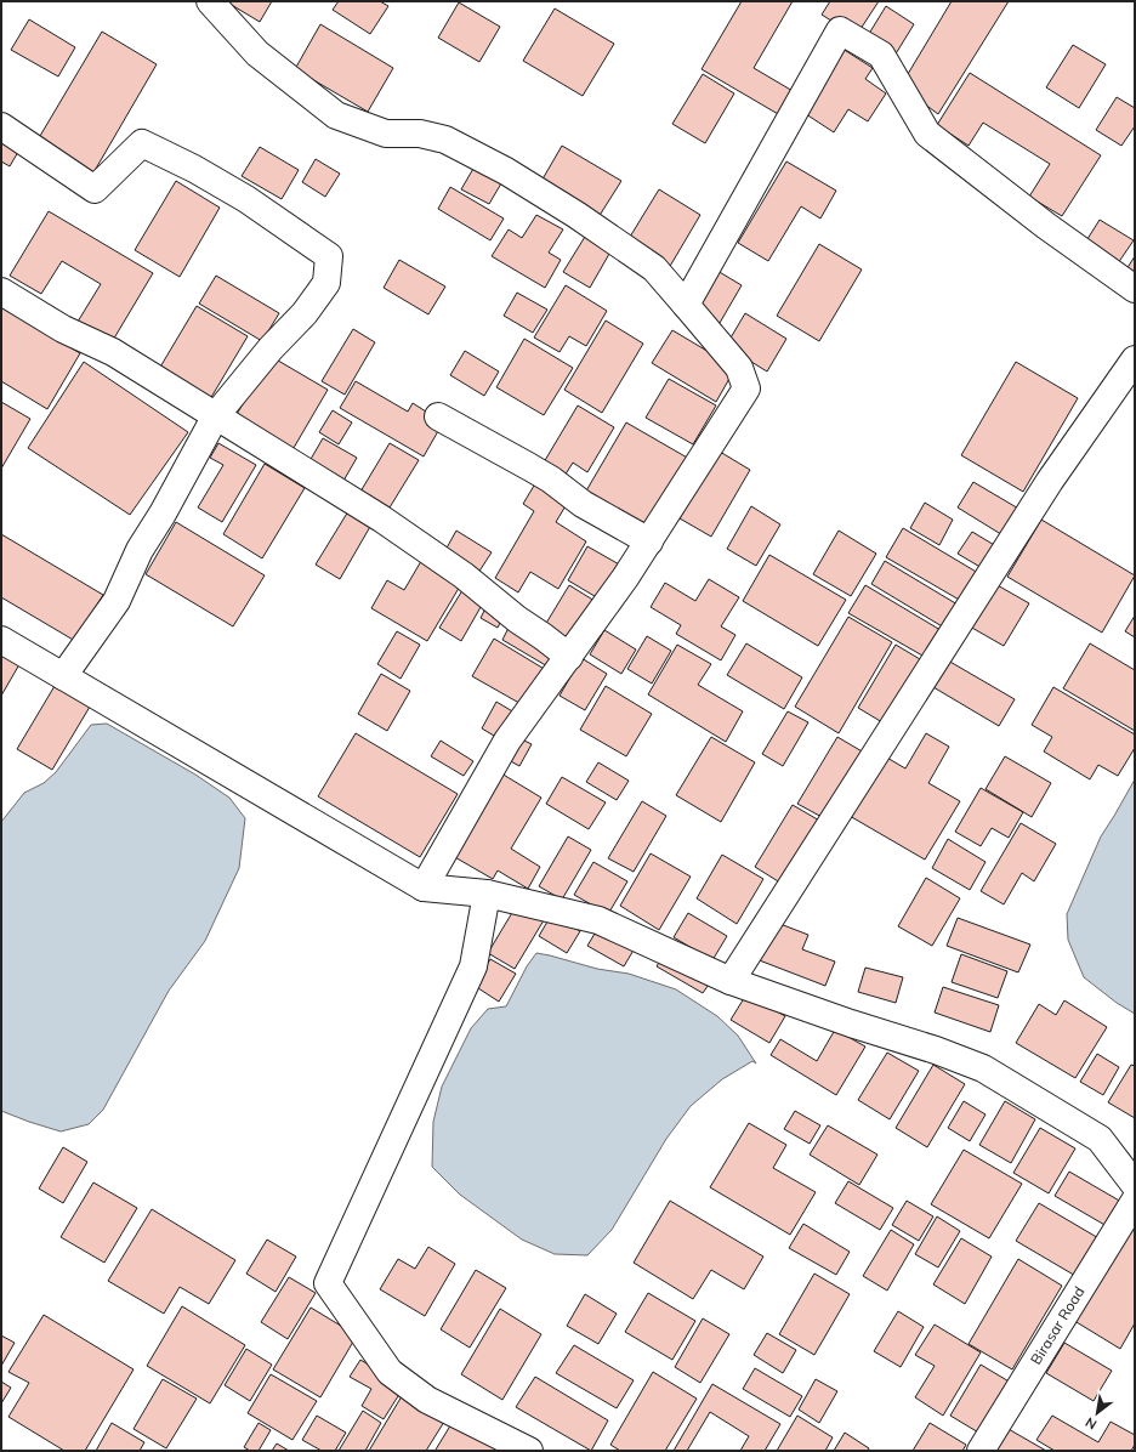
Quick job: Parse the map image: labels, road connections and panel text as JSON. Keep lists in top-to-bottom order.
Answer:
{
  "streets": {
    "street": ["Birasar Road"]
  },
  "north": "bottom left"
}
